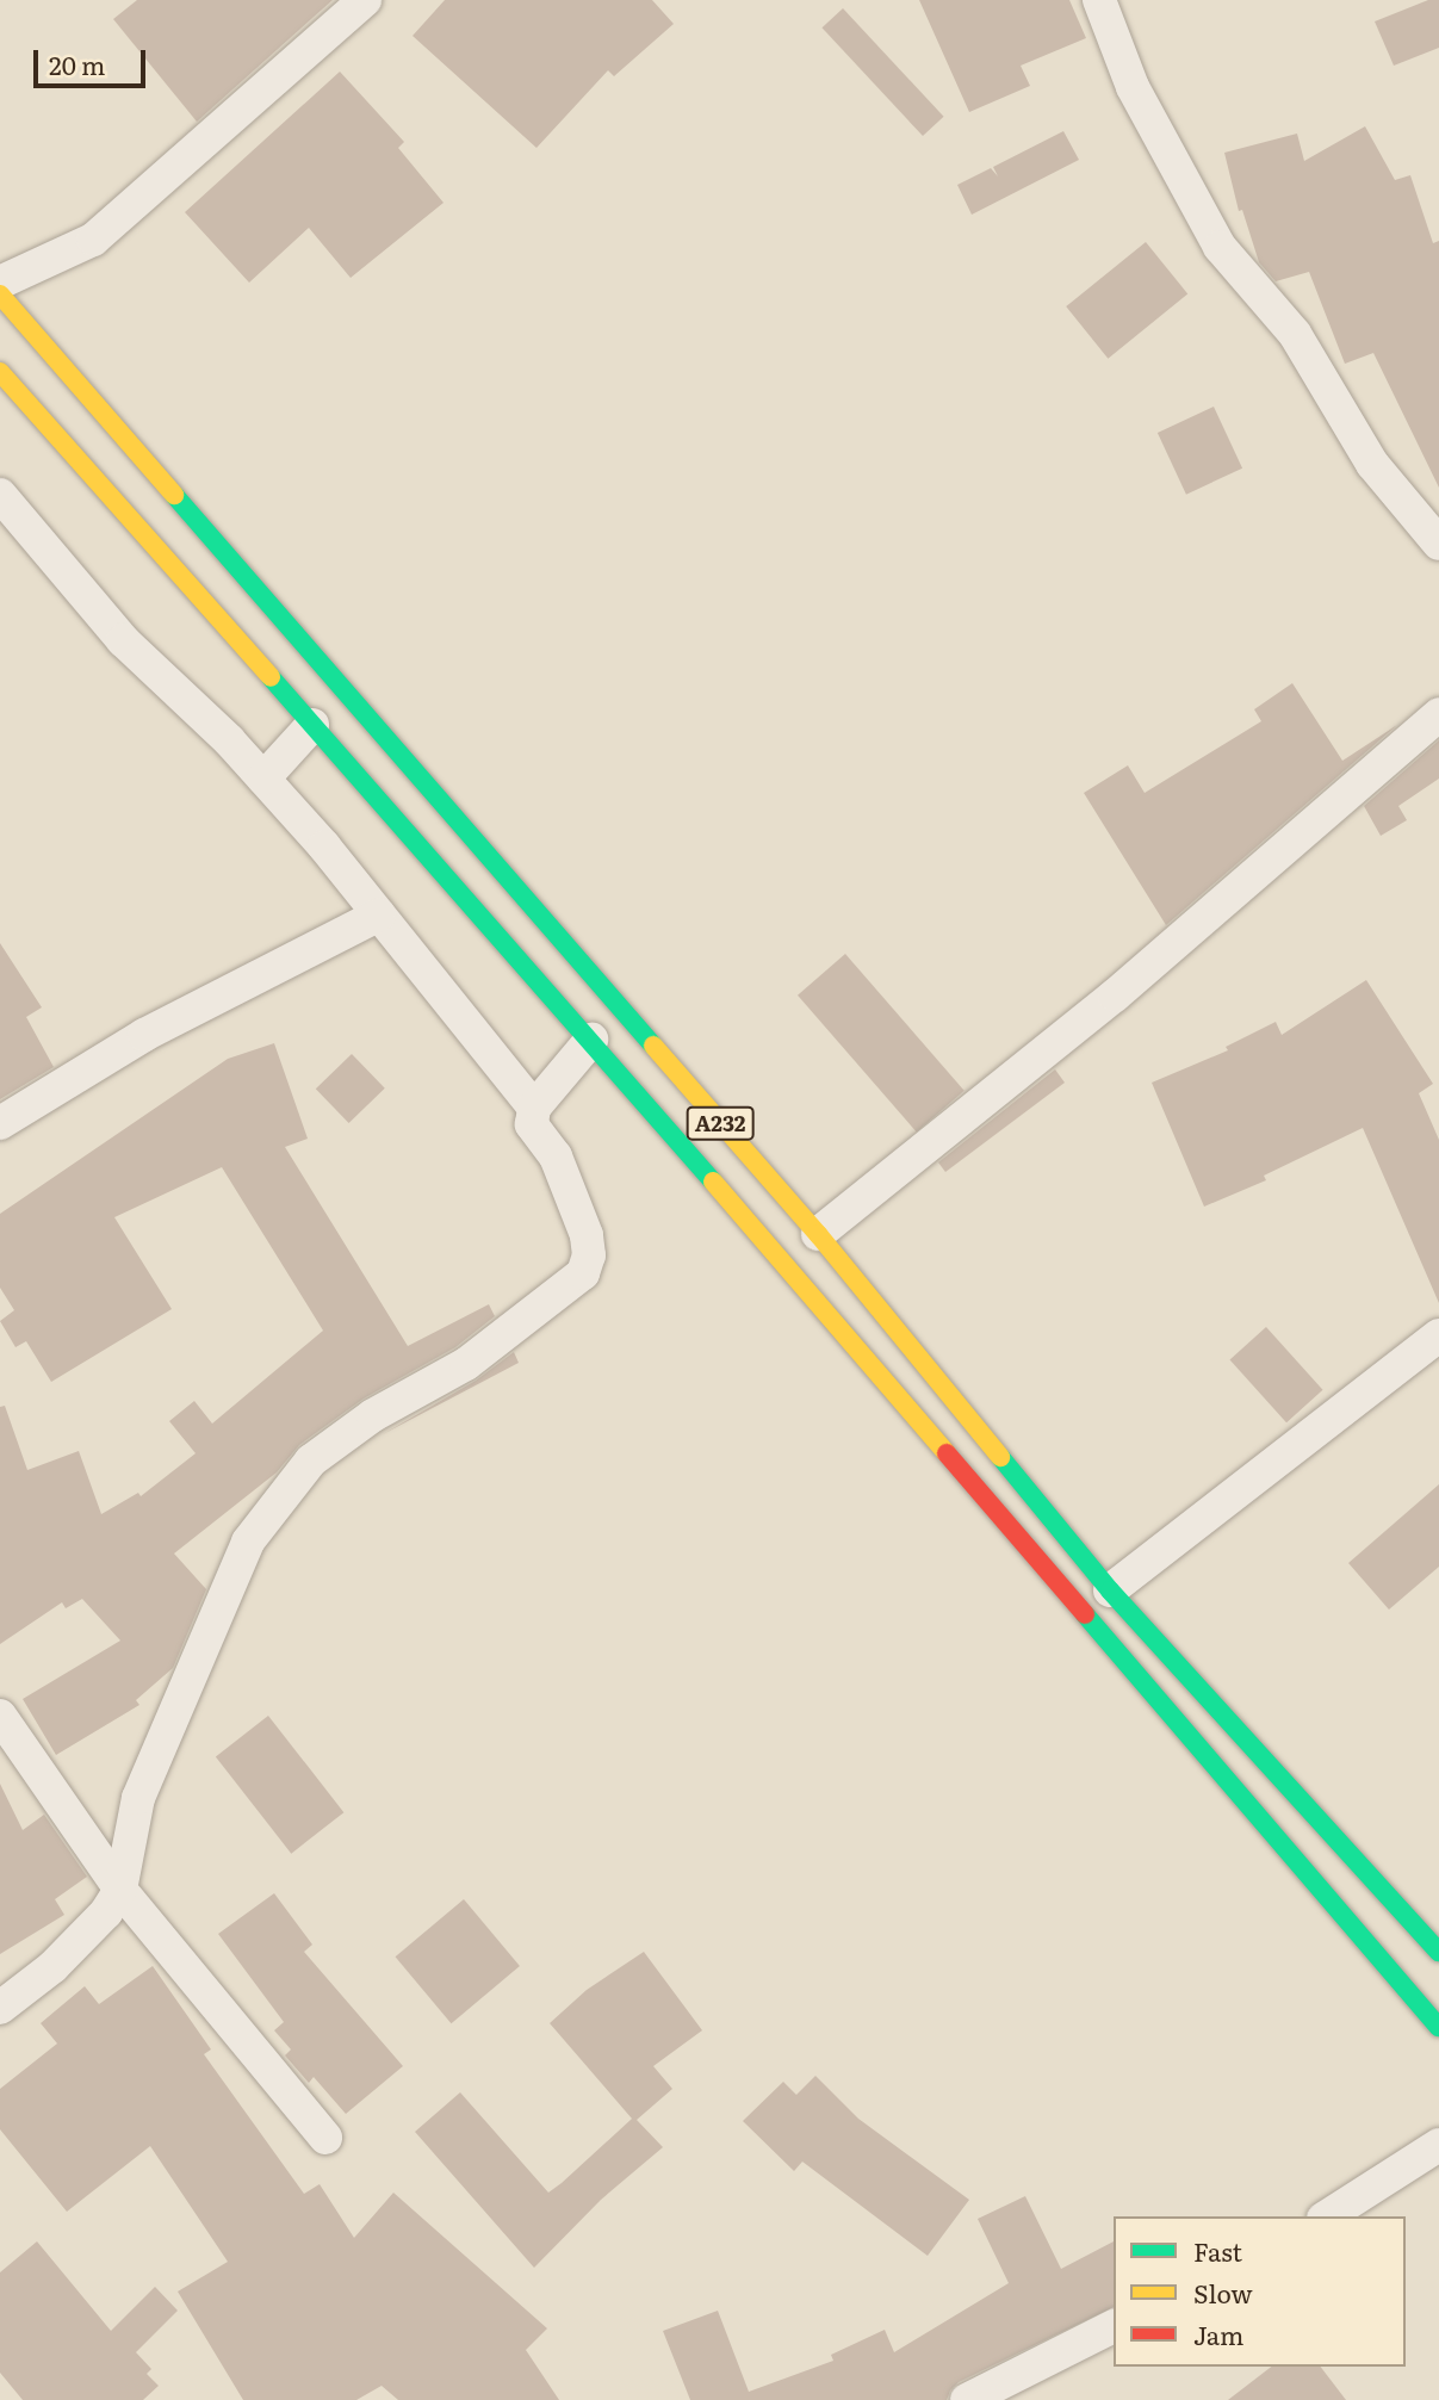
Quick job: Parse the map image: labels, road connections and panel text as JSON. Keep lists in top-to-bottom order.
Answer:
{
  "streets": {
    "highway": ["A232"]
  },
  "legend": ["Fast", "Slow", "Jam"],
  "scale_bar": "20 m"
}
